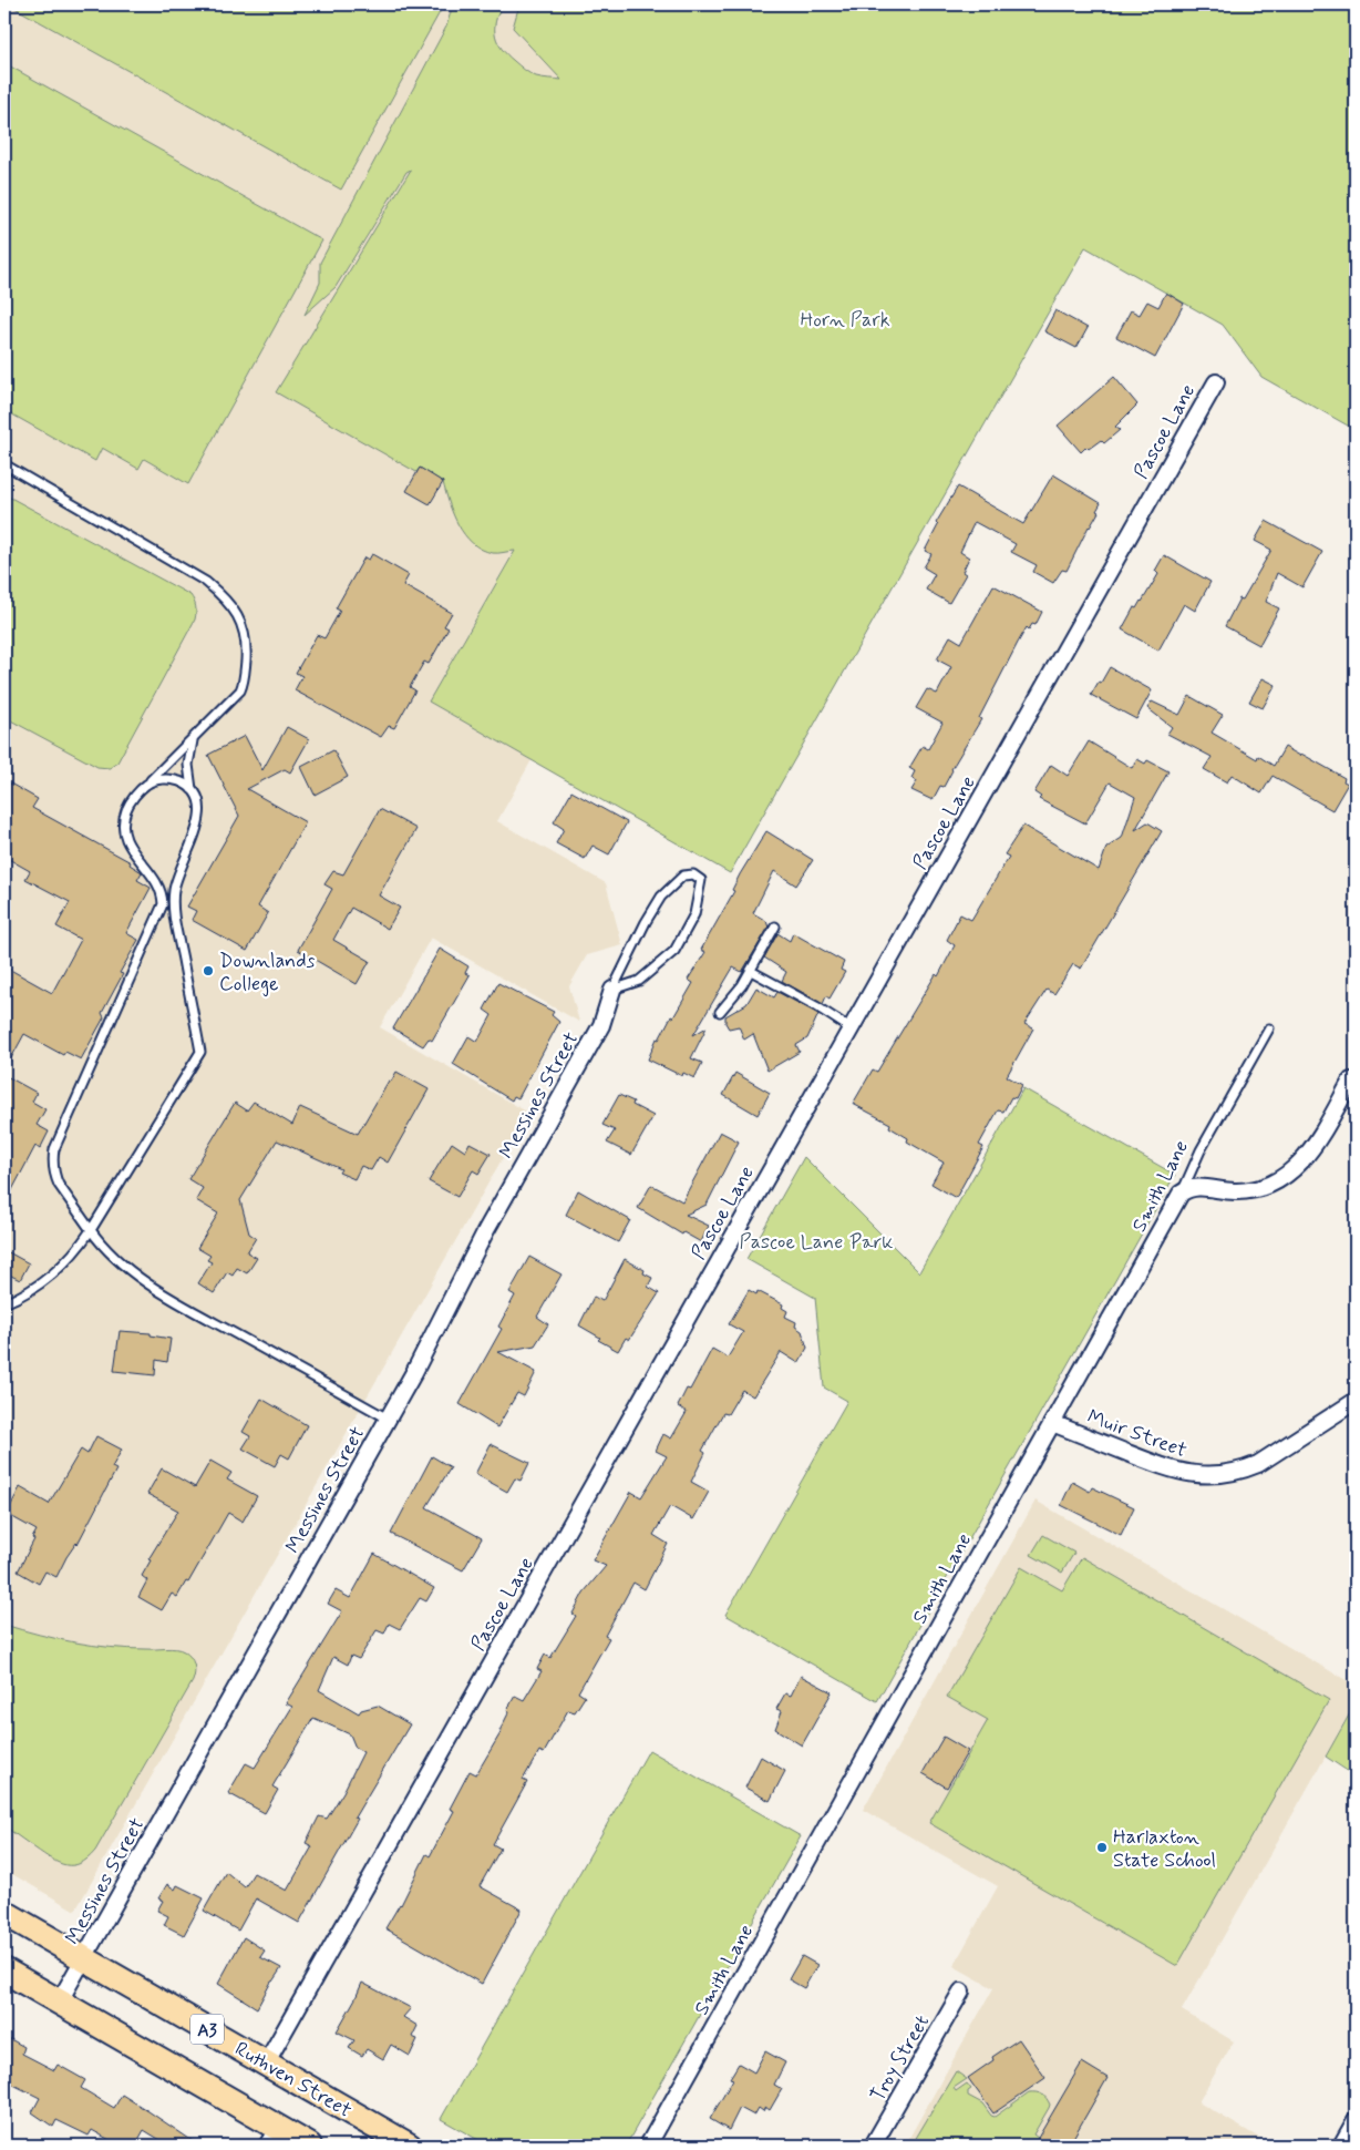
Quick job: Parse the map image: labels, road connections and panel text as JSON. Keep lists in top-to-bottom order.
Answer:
{
  "streets": {
    "highway": ["A3", "Ruthven Street"],
    "street": [
      "Pascoe Lane",
      "Messines Street",
      "Smith Lane",
      "Muir Street",
      "Troy Street"
    ]
  },
  "crossings": [
    ["Pascoe Lane", "Ruthven Street"],
    ["Messines Street", "Ruthven Street"],
    ["Smith Lane", "Muir Street"]
  ],
  "parks": ["Horn Park", "Pascoe Lane Park"],
  "places": ["Downlands College", "Harlaxton State School"]
}
